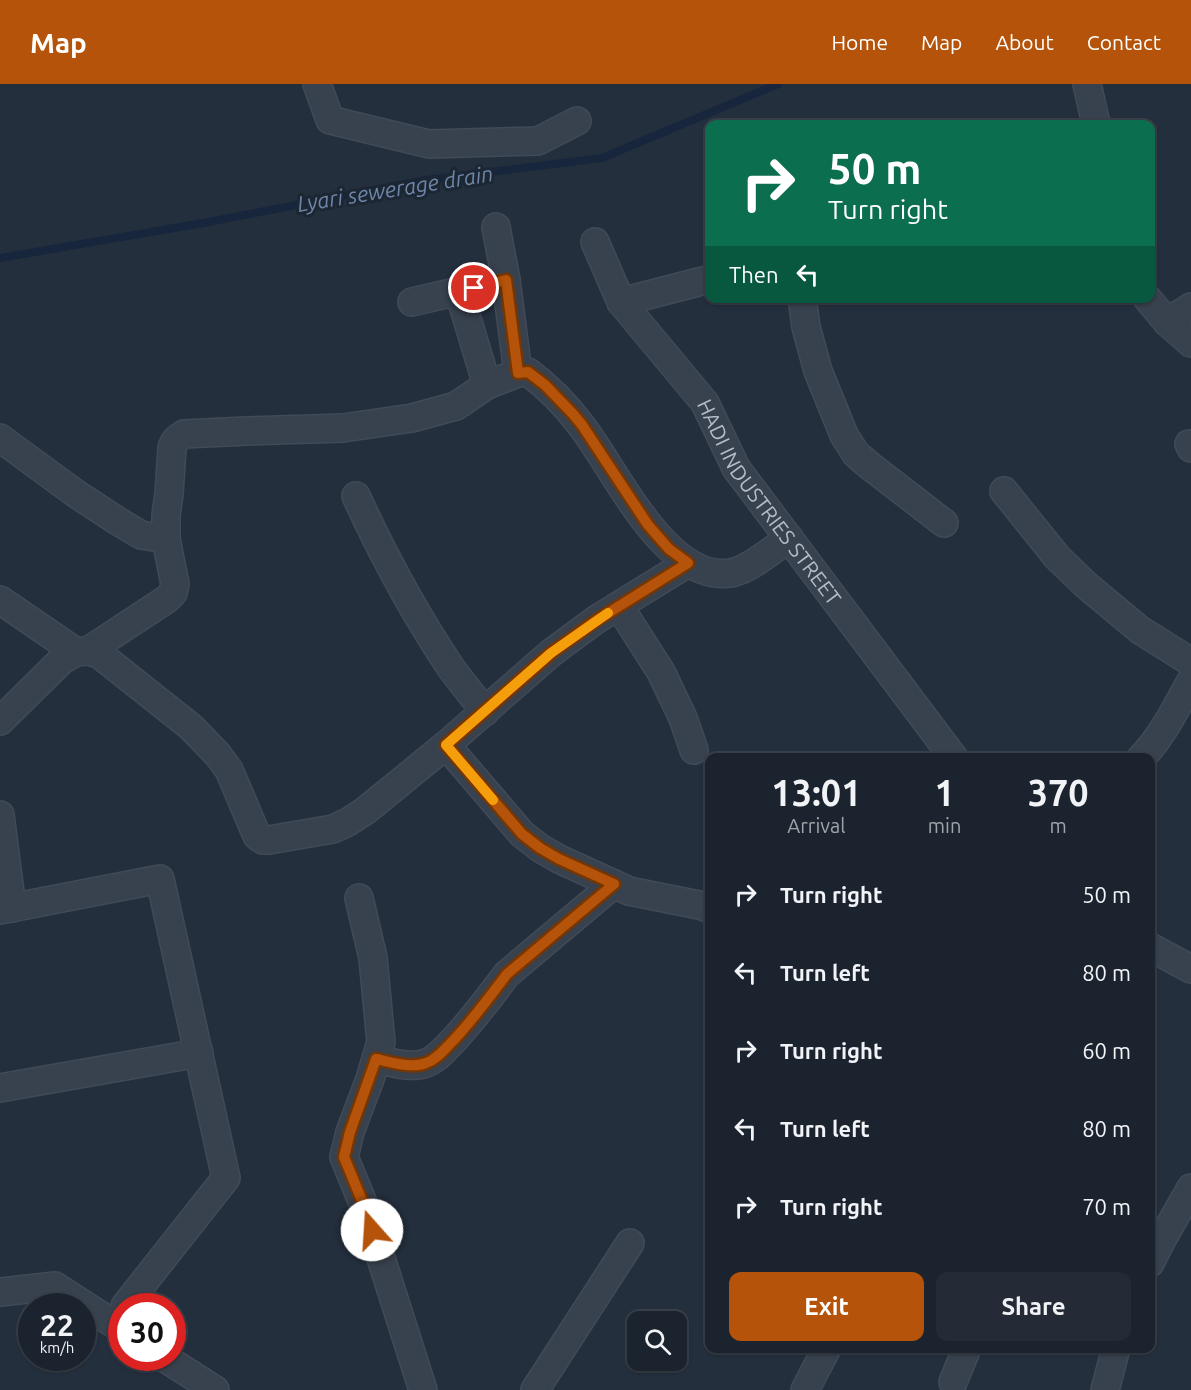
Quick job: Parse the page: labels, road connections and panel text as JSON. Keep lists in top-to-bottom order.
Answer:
{
  "streets": {
    "street": ["HADI INDUSTRIES STREET"]
  },
  "water": ["Lyari sewerage drain"],
  "page": {
    "header": "Map",
    "nav": [
      "Home",
      "Map",
      "About",
      "Contact"
    ],
    "turn": ["50 m", "Turn right"],
    "then": "Then",
    "eta": [
      "13:01",
      "Arrival",
      "1",
      "min",
      "370",
      "m"
    ],
    "list": [
      {
        "name": "Turn right",
        "value": "50 m"
      },
      {
        "name": "Turn left",
        "value": "80 m"
      },
      {
        "name": "Turn right",
        "value": "60 m"
      },
      {
        "name": "Turn left",
        "value": "80 m"
      },
      {
        "name": "Turn right",
        "value": "70 m"
      }
    ],
    "buttons": ["Exit", "Share"],
    "speed": "22 km/h",
    "limit": "30"
  }
}
